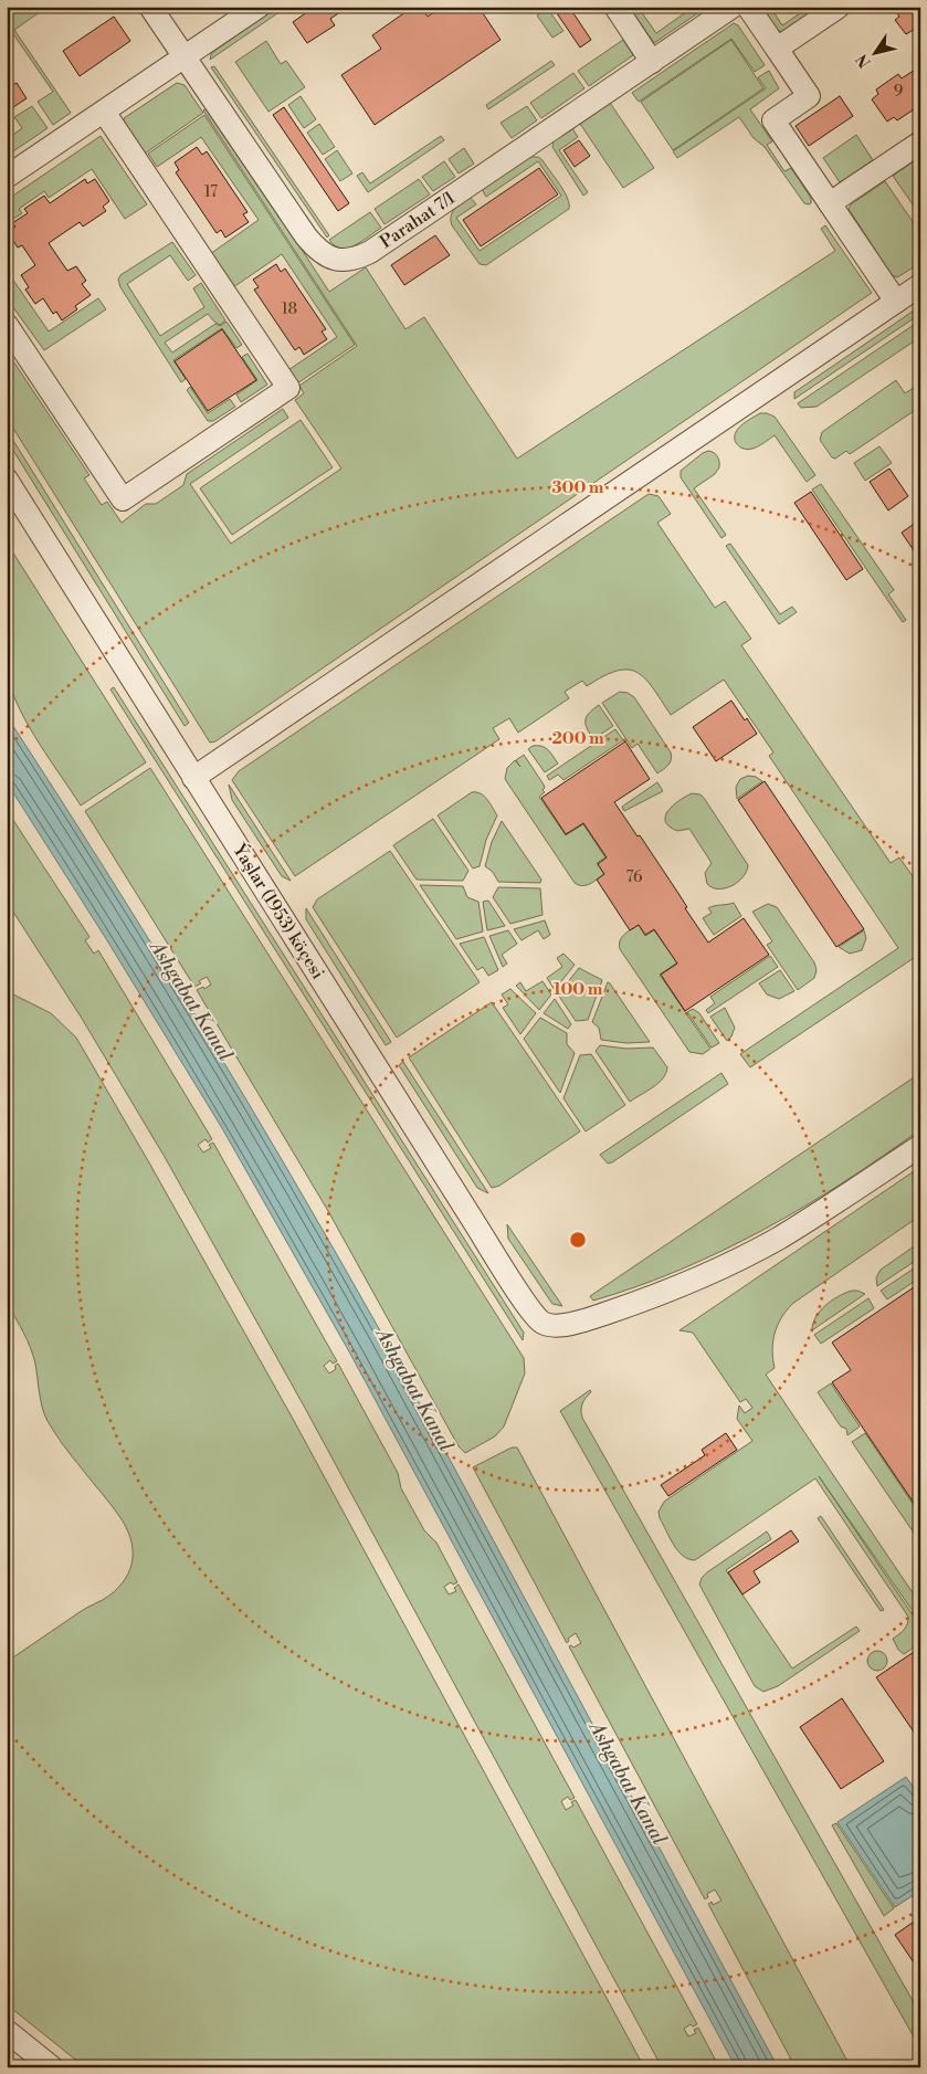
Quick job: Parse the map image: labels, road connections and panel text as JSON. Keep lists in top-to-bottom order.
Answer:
{
  "streets": {
    "street": ["Parahat 7/1", "Ýaşlar (1953) köçesi"]
  },
  "water": ["Ashgabat Kanal"],
  "house_numbers": [
    "9",
    "17",
    "18",
    "76"
  ],
  "north": "bottom left",
  "rings": ["300 m", "200 m", "100 m"]
}
